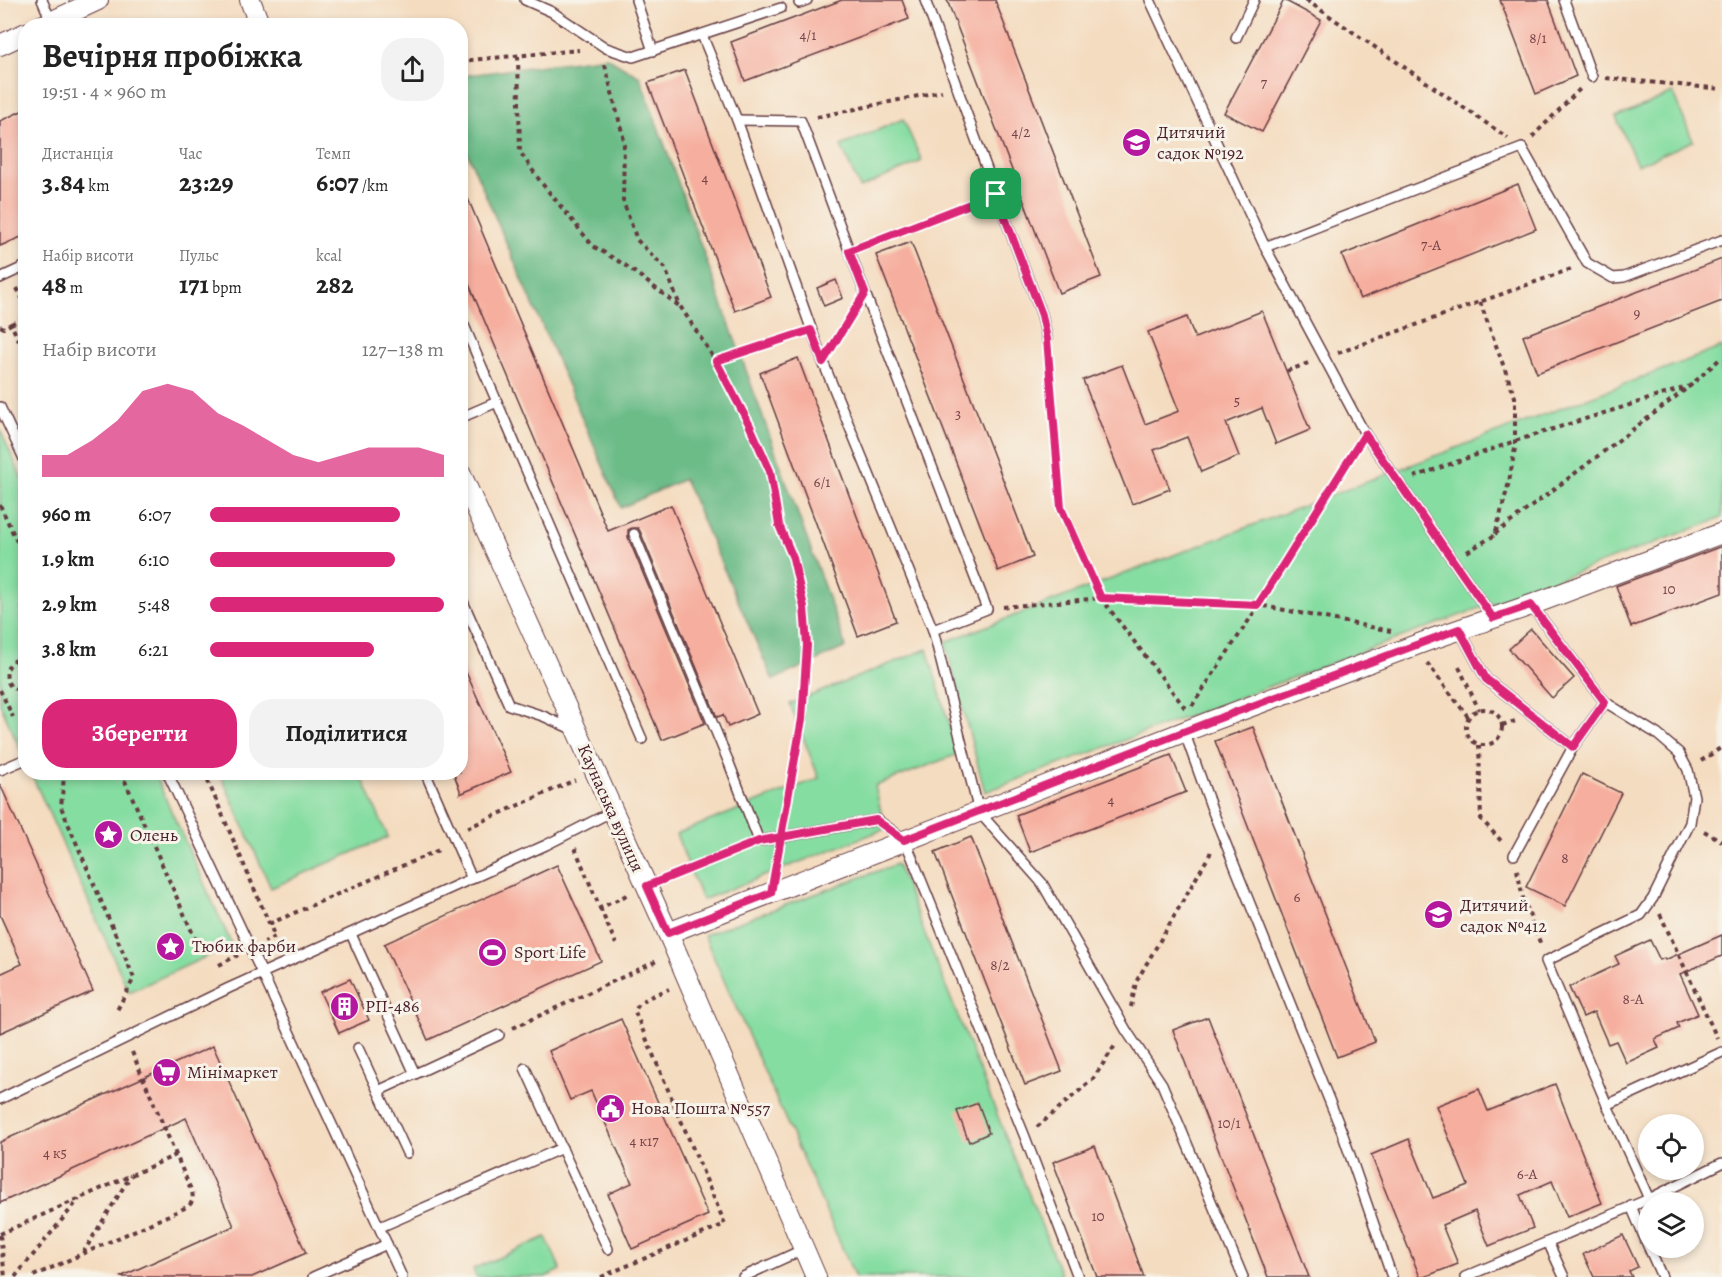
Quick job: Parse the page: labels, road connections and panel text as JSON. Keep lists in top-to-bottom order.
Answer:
{
  "streets": {
    "street": ["Каунаська вулиця"]
  },
  "places": {
    "school or university": ["Дитячий садок №192", "Дитячий садок №412"],
    "place": ["Олень", "Тюбик фарби"],
    "sports": ["Sport Life"],
    "building": ["РП-486"],
    "supermarket": ["Мінімаркет"],
    "public building": ["Нова Пошта №557"]
  },
  "house_numbers": [
    "4/1",
    "8/1",
    "7",
    "4/2",
    "4",
    "7-А",
    "9",
    "5",
    "3",
    "6/1",
    "10",
    "4",
    "8",
    "6",
    "8/2",
    "8-А",
    "10/1",
    "4 к17",
    "4 к5",
    "6-А",
    "10"
  ],
  "page": {
    "heading": ["Вечірня пробіжка", "19:51 · 4 × 960 m"],
    "stats": [
      ["Дистанція", "3.84 km"],
      ["Час", "23:29"],
      ["Темп", "6:07 /km"],
      ["Набір висоти", "48 m"],
      ["Пульс", "171 bpm"],
      ["kcal", "282"]
    ],
    "chart": ["Набір висоти", "127–138 m"],
    "list": [
      {
        "name": "960 m",
        "note": "6:07"
      },
      {
        "name": "1.9 km",
        "note": "6:10"
      },
      {
        "name": "2.9 km",
        "note": "5:48"
      },
      {
        "name": "3.8 km",
        "note": "6:21"
      }
    ],
    "buttons": ["Зберегти", "Поділитися"]
  }
}
